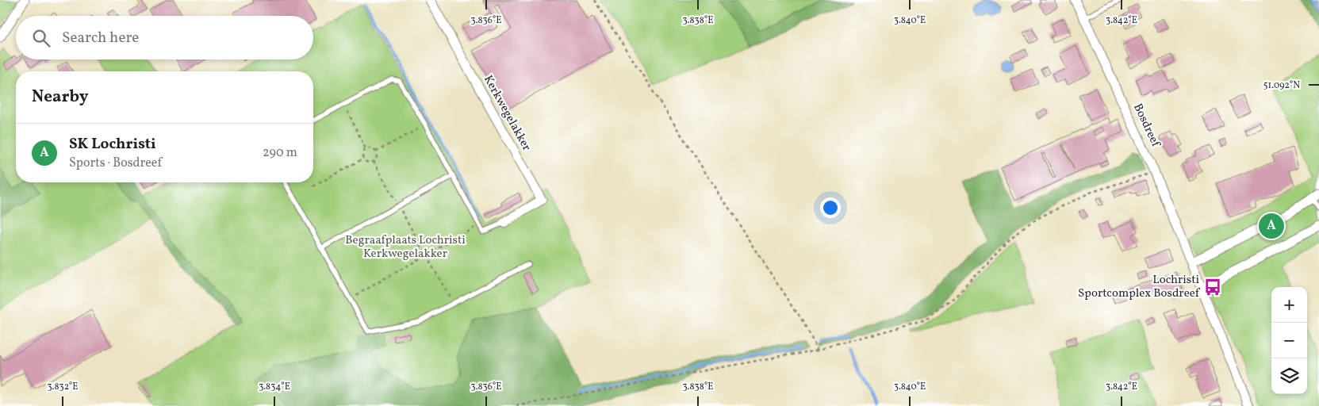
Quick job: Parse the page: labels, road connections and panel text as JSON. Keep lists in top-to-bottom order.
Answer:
{
  "streets": {
    "street": ["Kerkwegelakker", "Bosdreef"]
  },
  "parks": ["Begraafplaats Lochristi Kerkwegelakker"],
  "places": {
    "bus stop": ["Lochristi Sportcomplex Bosdreef"]
  },
  "page": {
    "search": "Search here",
    "heading": "Nearby",
    "list": [
      {
        "mark": "A",
        "name": "SK Lochristi",
        "note": "Sports · Bosdreef",
        "value": "290 m"
      }
    ],
    "pins": "A",
    "map_buttons": ["+", "−"]
  },
  "coordinates": [
    "3.836°E",
    "3.838°E",
    "3.840°E",
    "3.842°E",
    "51.092°N",
    "3.832°E",
    "3.834°E"
  ]
}
